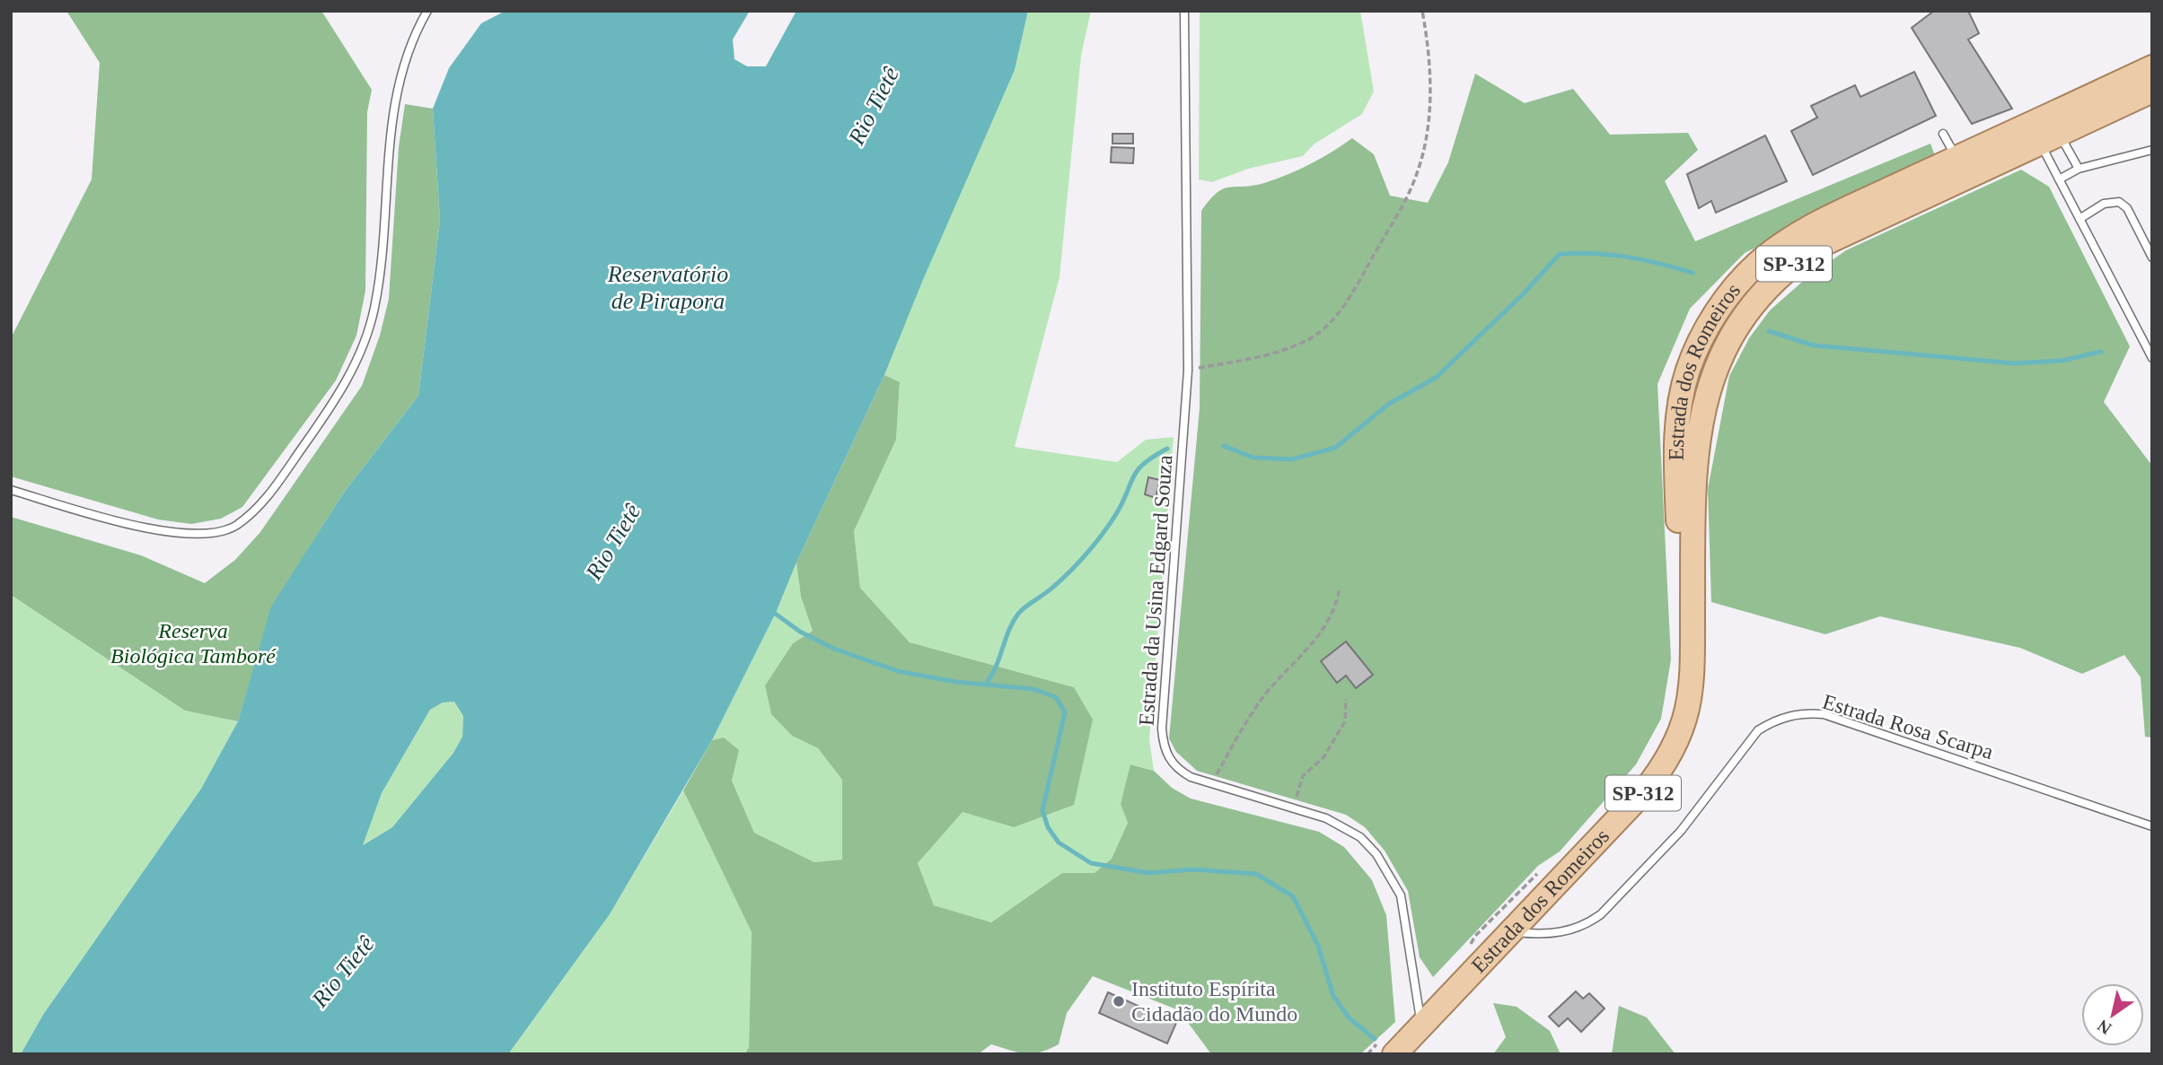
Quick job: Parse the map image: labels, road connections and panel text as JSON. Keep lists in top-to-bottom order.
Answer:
{
  "streets": {
    "main road": ["SP-312", "Estrada dos Romeiros"],
    "lane": ["Estrada da Usina Edgard Souza", "Estrada Rosa Scarpa"]
  },
  "crossings": [
    ["Estrada dos Romeiros", "Estrada da Usina Edgard Souza"],
    ["Estrada dos Romeiros", "Estrada Rosa Scarpa"]
  ],
  "water": ["Rio Tietê", "Reservatório de Pirapora"],
  "parks": ["Reserva Biológica Tamboré"],
  "places": ["Instituto Espírita Cidadão do Mundo"],
  "north": "bottom left"
}
